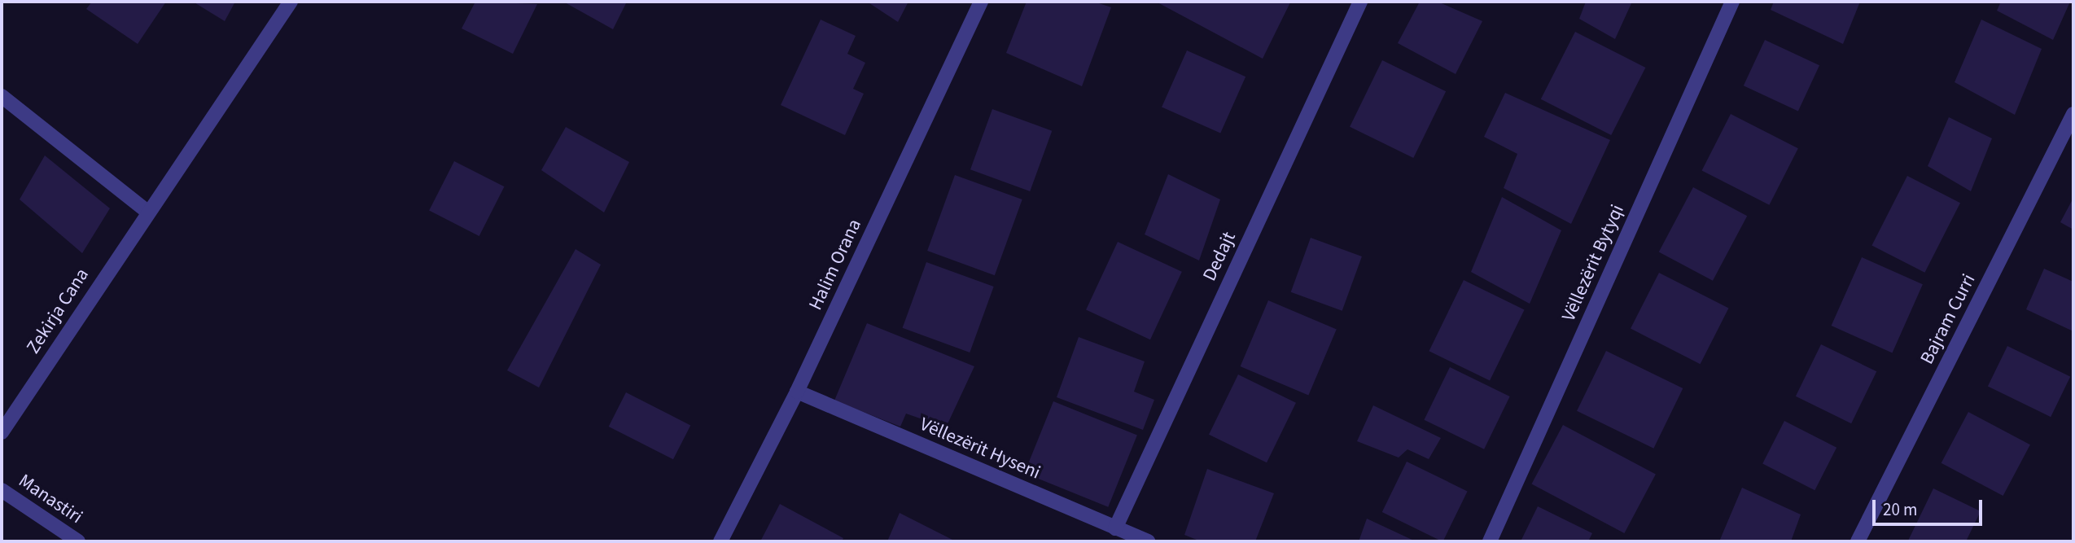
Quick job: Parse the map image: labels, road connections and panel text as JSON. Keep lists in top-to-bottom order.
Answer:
{
  "streets": {
    "street": [
      "Dedajt",
      "Vëllezërit Bytyqi",
      "Halim Orana",
      "Zekirja Cana",
      "Bajram Curri",
      "Vëllezërit Hyseni",
      "Manastiri"
    ]
  },
  "crossings": [
    ["Dedajt", "Vëllezërit Hyseni"],
    ["Halim Orana", "Vëllezërit Hyseni"]
  ],
  "scale_bar": "20 m"
}
